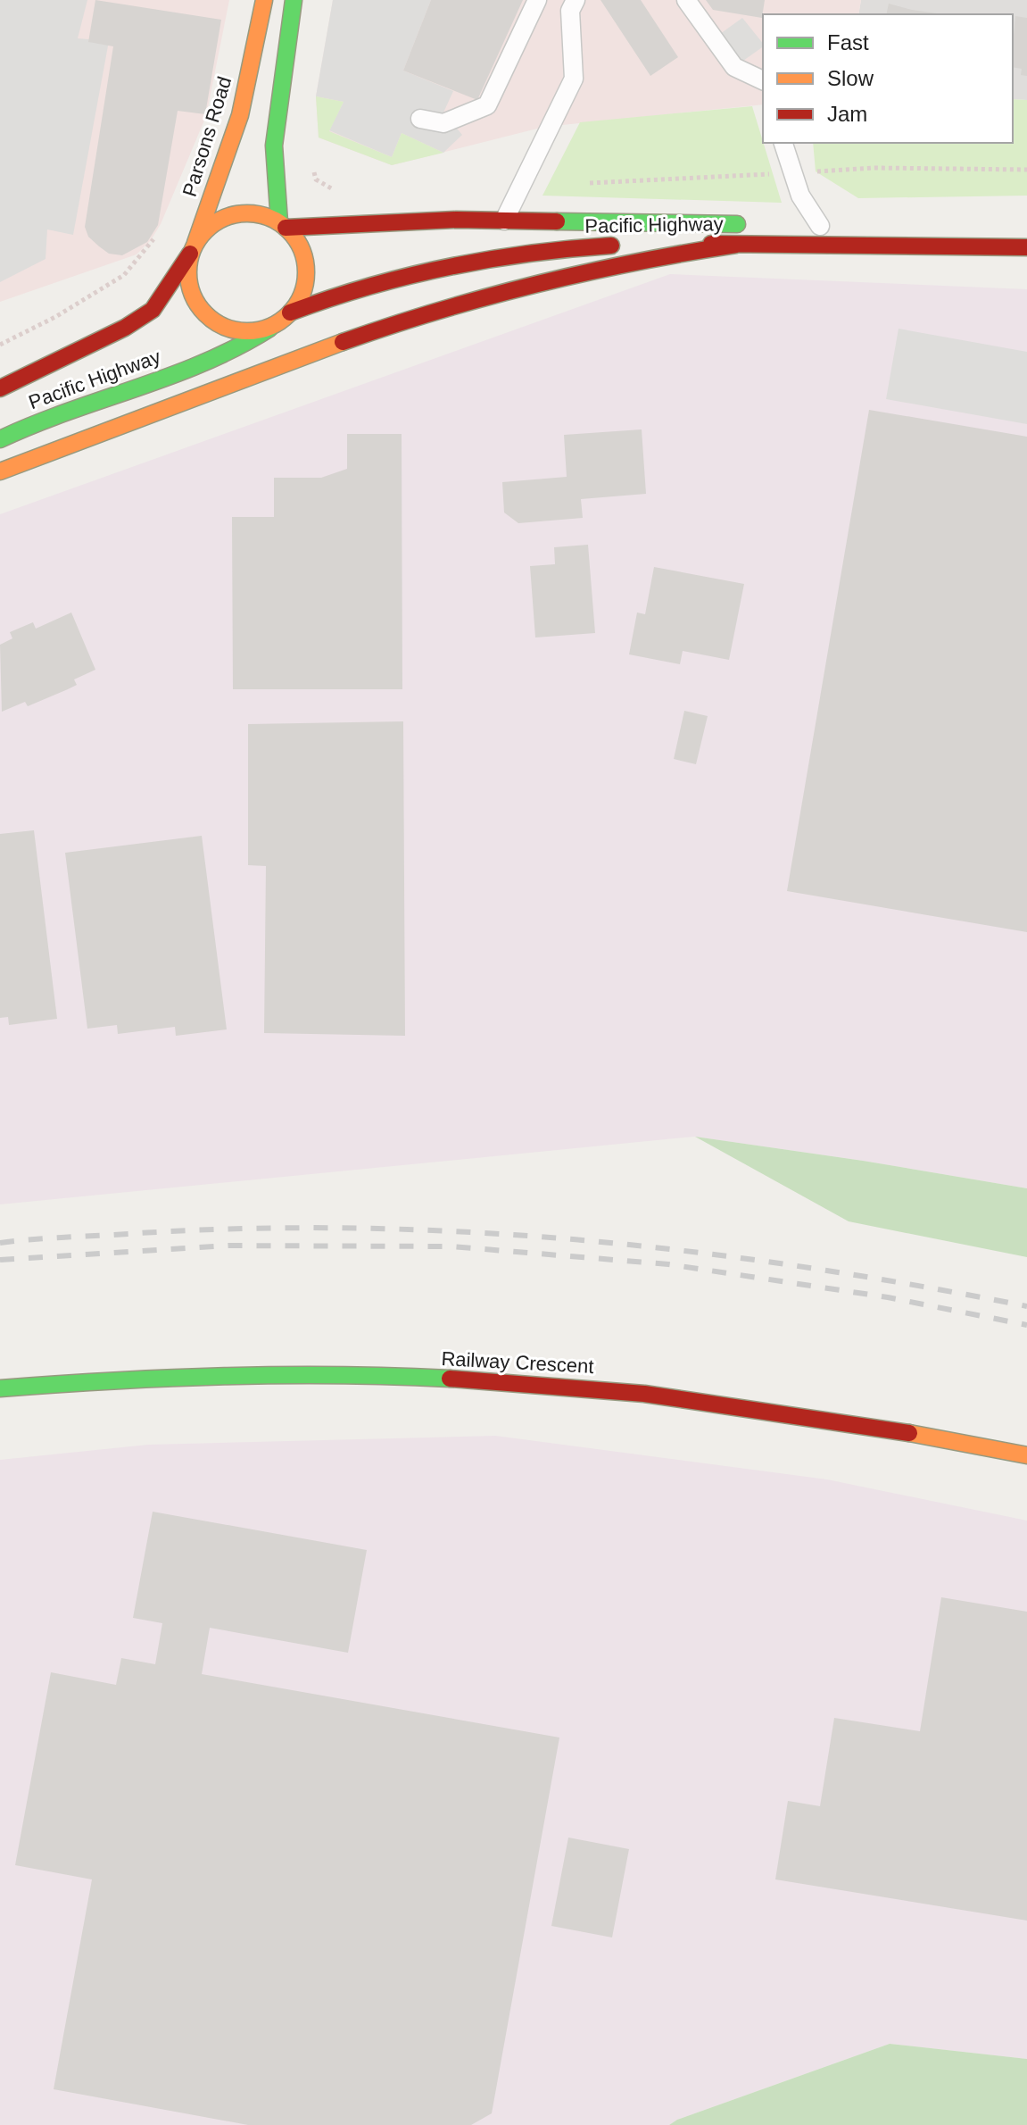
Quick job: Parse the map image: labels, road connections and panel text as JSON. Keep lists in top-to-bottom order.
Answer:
{
  "streets": {
    "main road": ["Parsons Road", "Pacific Highway", "Railway Crescent"]
  },
  "crossings": [
    ["Parsons Road", "Pacific Highway"]
  ],
  "legend": ["Fast", "Slow", "Jam"]
}
